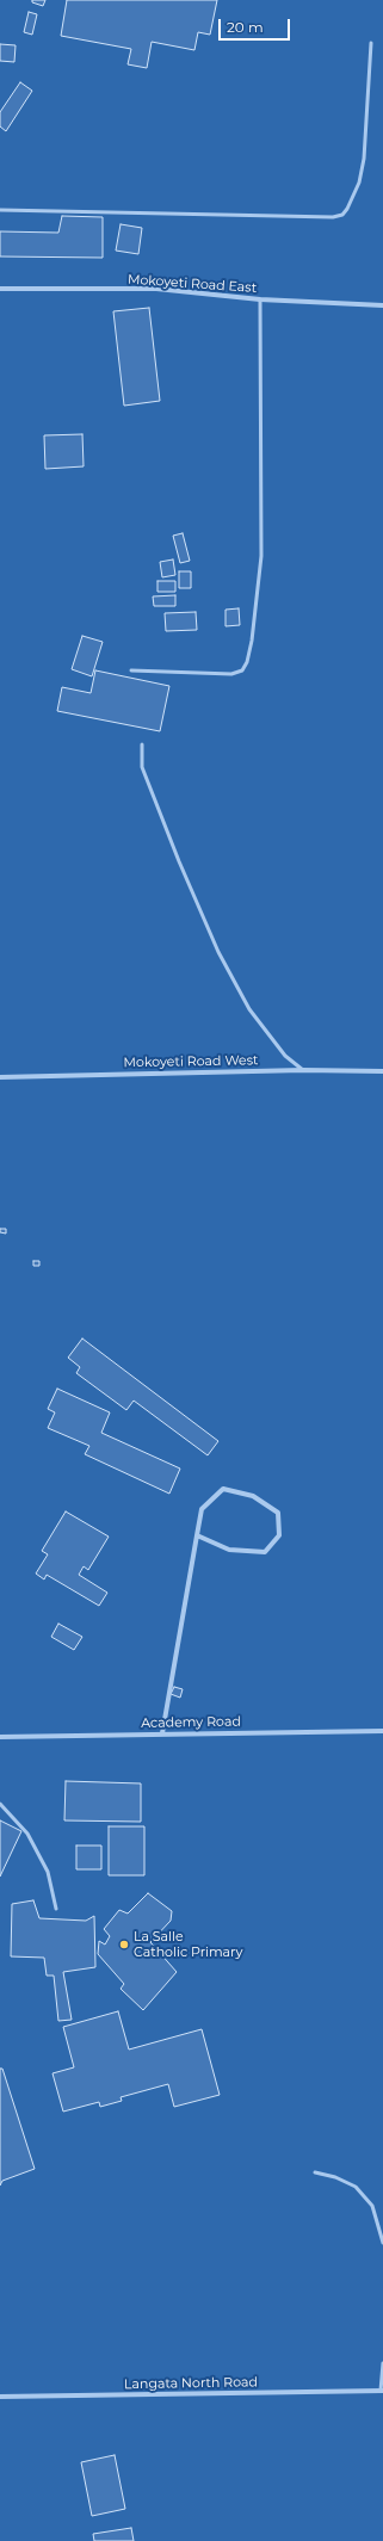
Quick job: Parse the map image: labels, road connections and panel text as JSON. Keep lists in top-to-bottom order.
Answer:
{
  "streets": {
    "street": [
      "Mokoyeti Road East",
      "Mokoyeti Road West",
      "Academy Road",
      "Langata North Road"
    ]
  },
  "places": ["La Salle Catholic Primary"],
  "scale_bar": "20 m"
}
